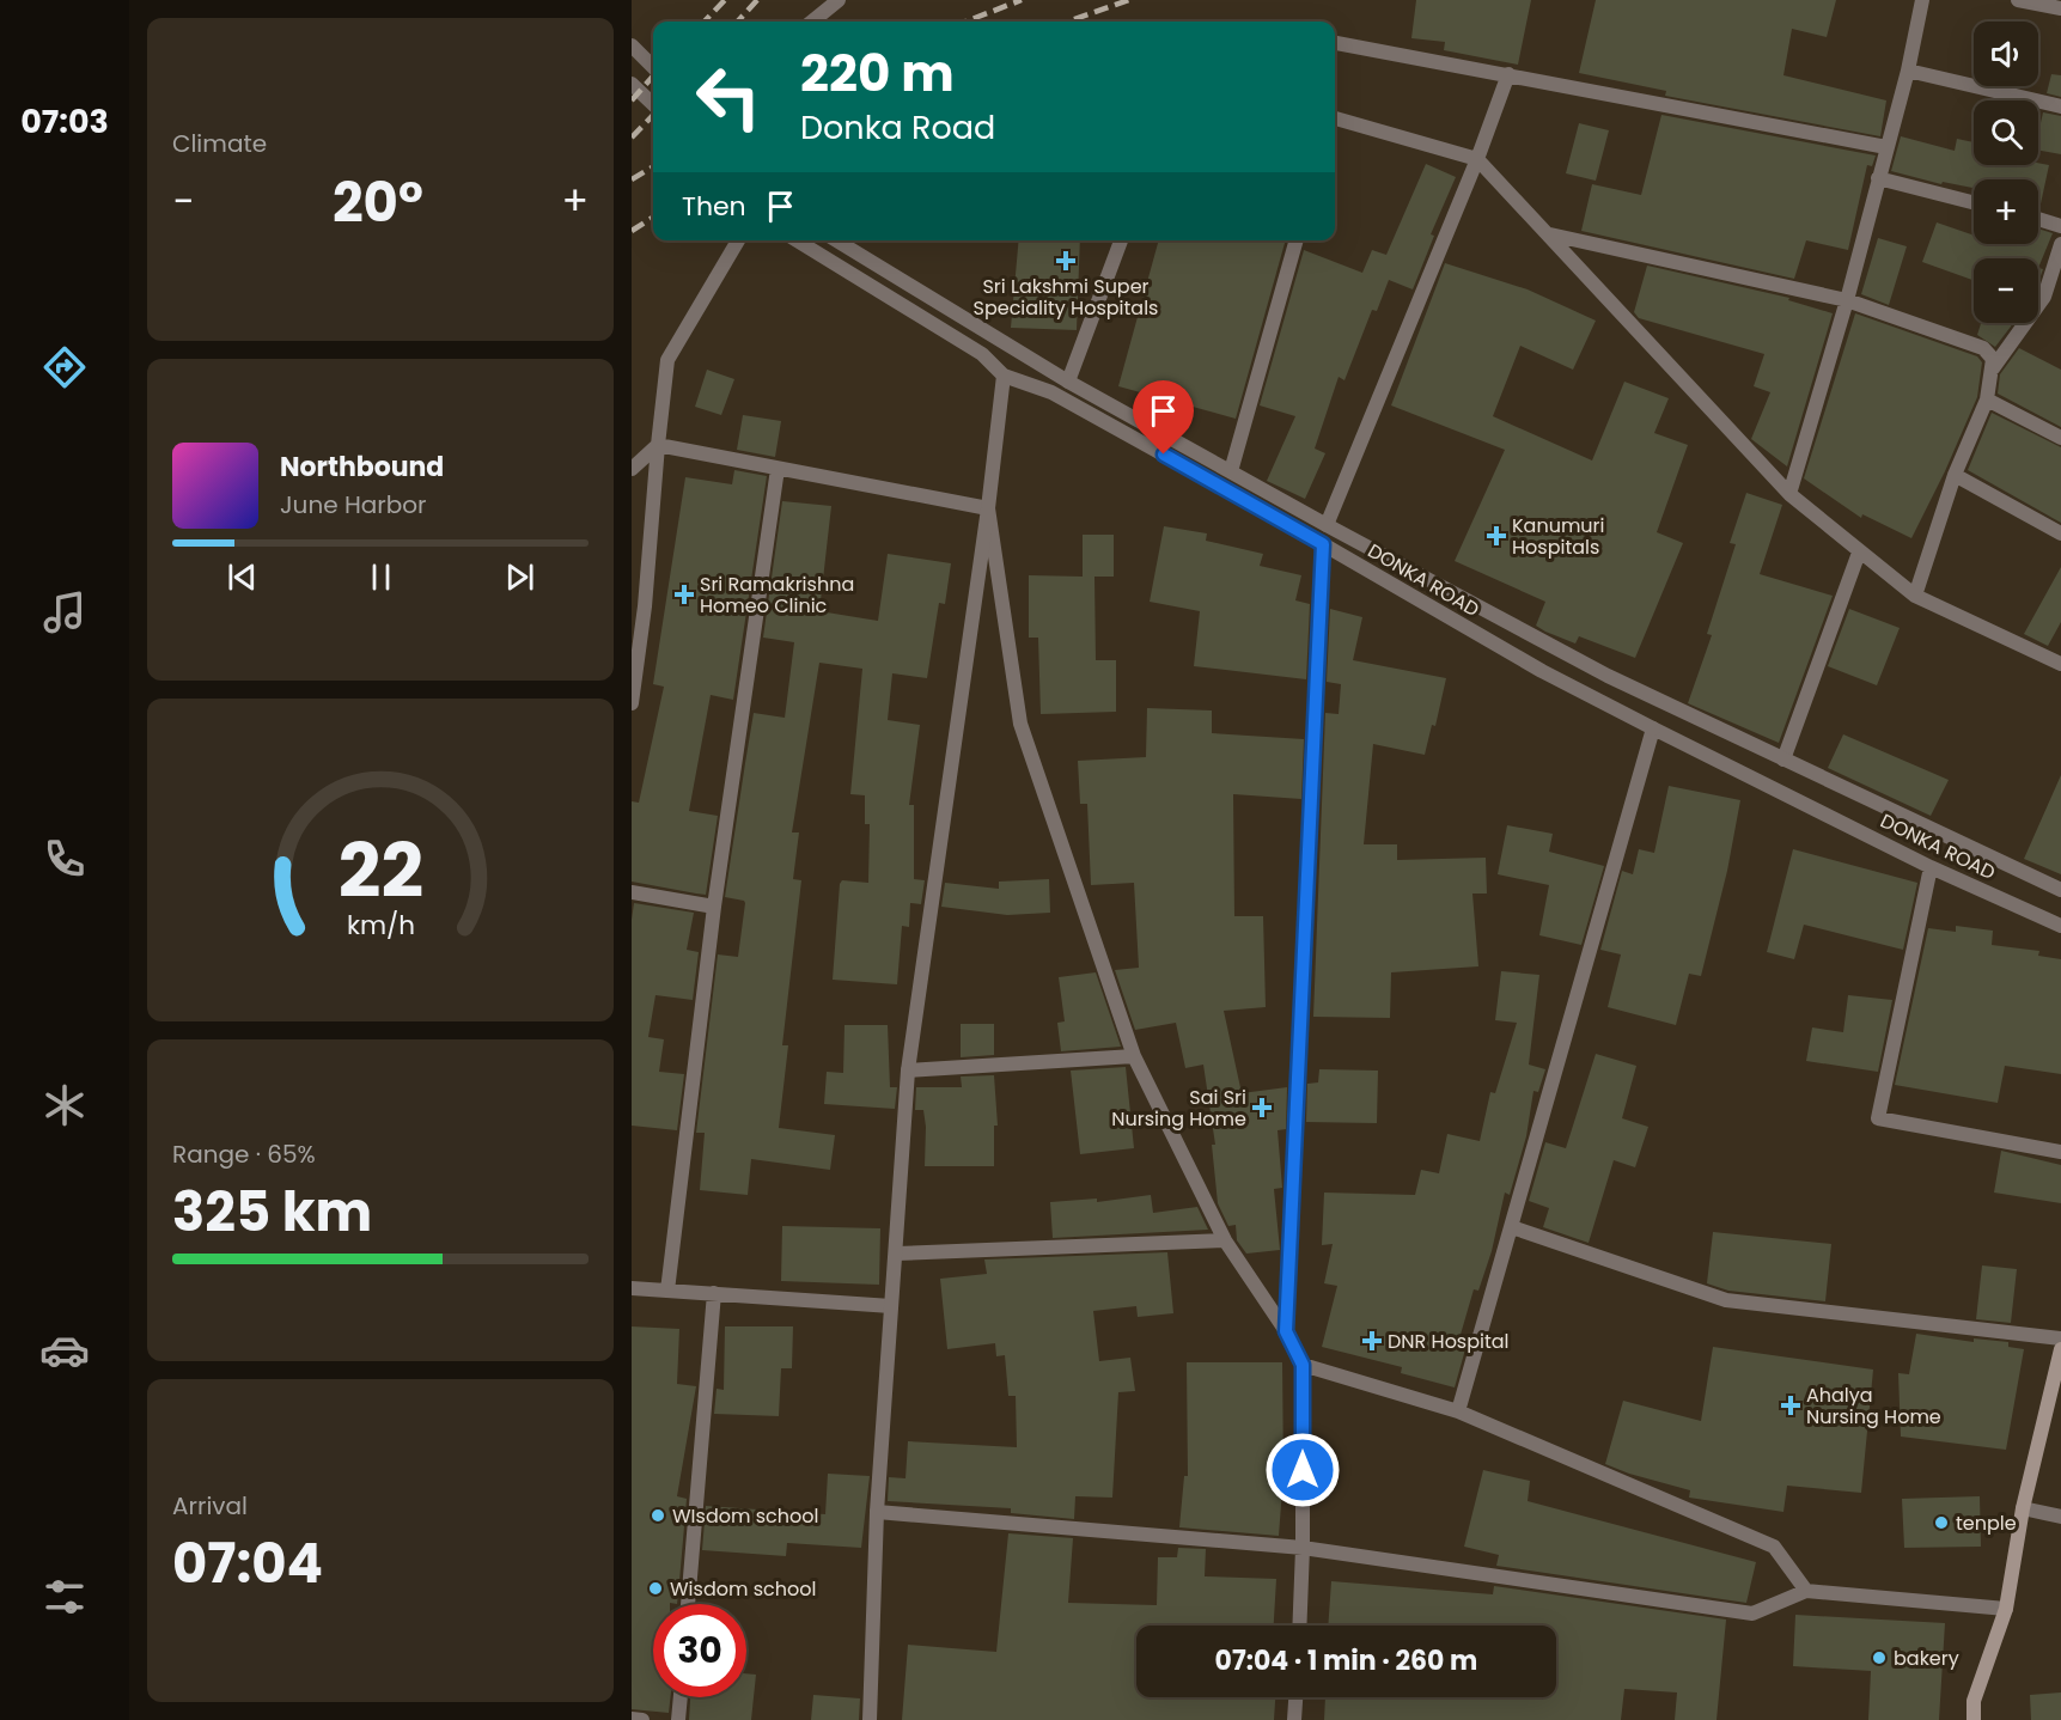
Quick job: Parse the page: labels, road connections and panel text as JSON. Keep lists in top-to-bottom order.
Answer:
{
  "streets": {
    "street": ["DONKA ROAD"]
  },
  "places": {
    "health": [
      "Sri Lakshmi Super Speciality Hospitals",
      "Kanumuri Hospitals",
      "Sri Ramakrishna Homeo Clinic",
      "Sai Sri Nursing Home",
      "DNR Hospital",
      "Ahalya Nursing Home"
    ],
    "other": [
      "WIsdom school",
      "tenple",
      "Wisdom school",
      "bakery"
    ]
  },
  "page": {
    "tabs": "07:03",
    "tile": [
      "Climate",
      ["Range · 65%", "325 km"],
      ["Arrival", "07:04"]
    ],
    "map_buttons": ["+", "−"],
    "turn": ["220 m", "Donka Road"],
    "heat": ["−", "20°", "+"],
    "then": "Then",
    "song": ["Northbound", "June Harbor"],
    "limit": "30",
    "trip": "07:04 · 1 min · 260 m",
    "gauge": ["22", "km/h"]
  }
}
